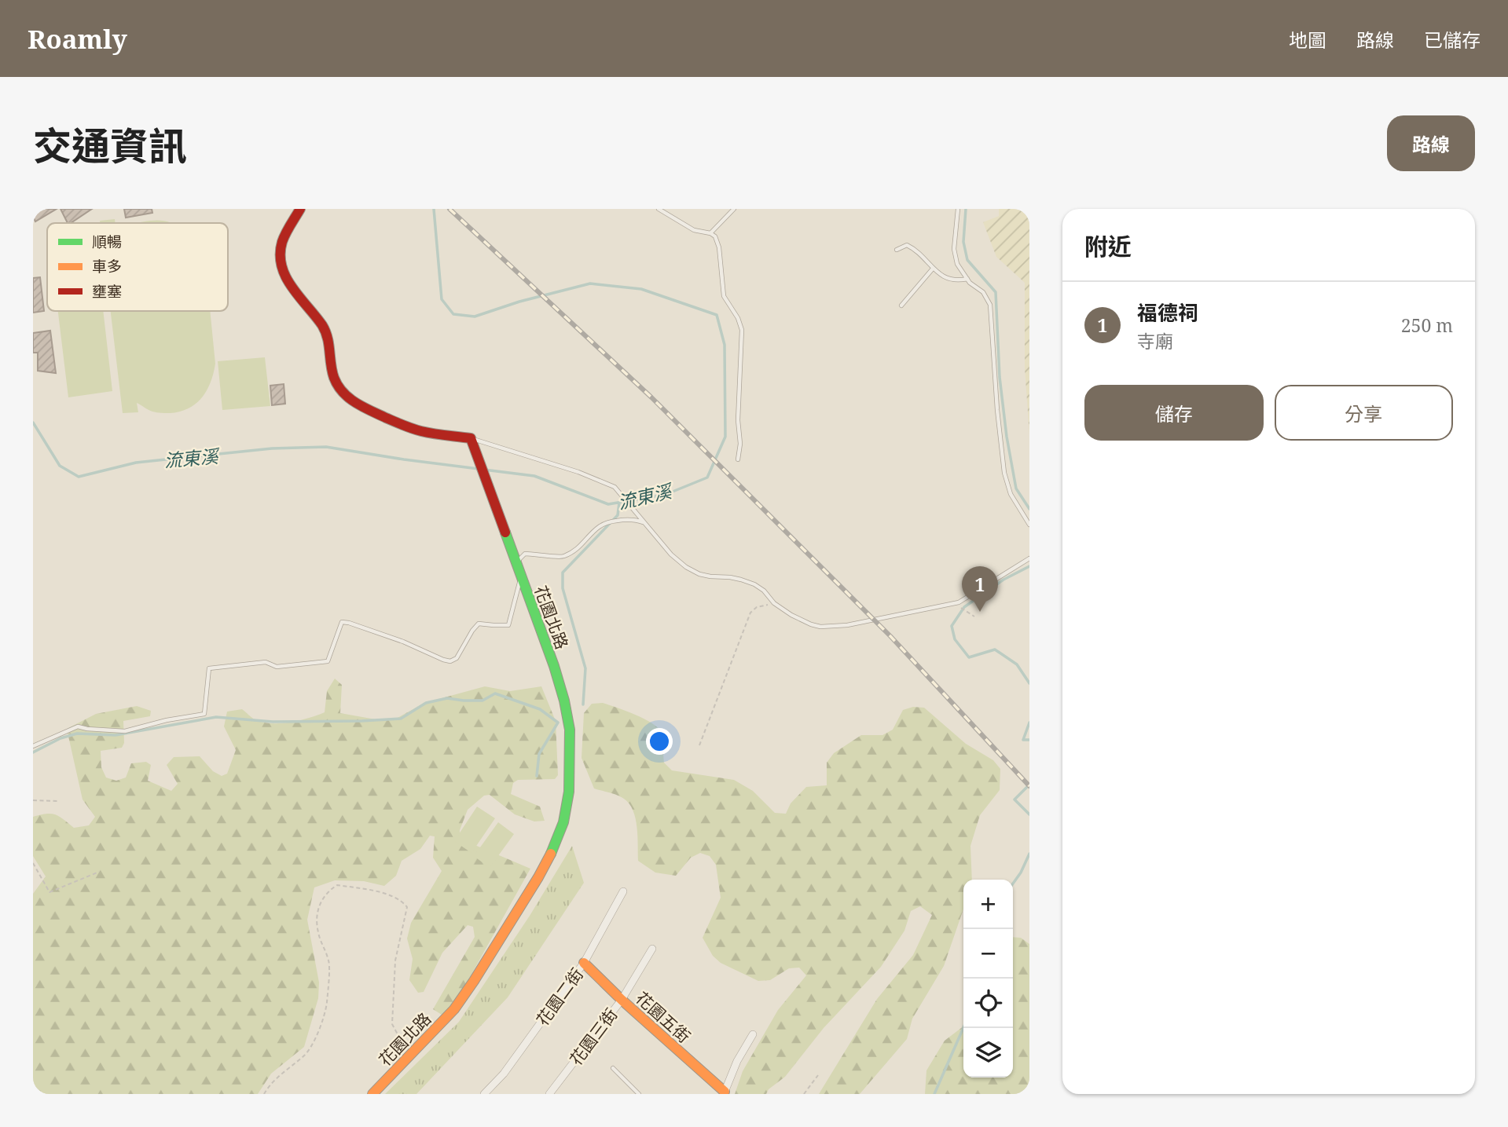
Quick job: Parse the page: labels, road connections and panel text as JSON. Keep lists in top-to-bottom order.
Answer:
{
  "streets": {
    "street": [
      "花園北路",
      "花園二街",
      "花園五街",
      "花園三街"
    ]
  },
  "crossings": [
    ["花園二街", "花園五街"],
    ["花園五街", "花園三街"]
  ],
  "water": ["流東溪"],
  "legend": ["順暢", "車多", "壅塞"],
  "page": {
    "header": "Roamly",
    "nav": ["地圖", "路線", "已儲存"],
    "title": "交通資訊",
    "buttons": [
      "路線",
      ["儲存", "分享"]
    ],
    "heading": "附近",
    "list": [
      {
        "mark": "1",
        "name": "福德祠",
        "note": "寺廟",
        "value": "250 m"
      }
    ],
    "pins": "1",
    "map_buttons": ["+", "−"]
  }
}
